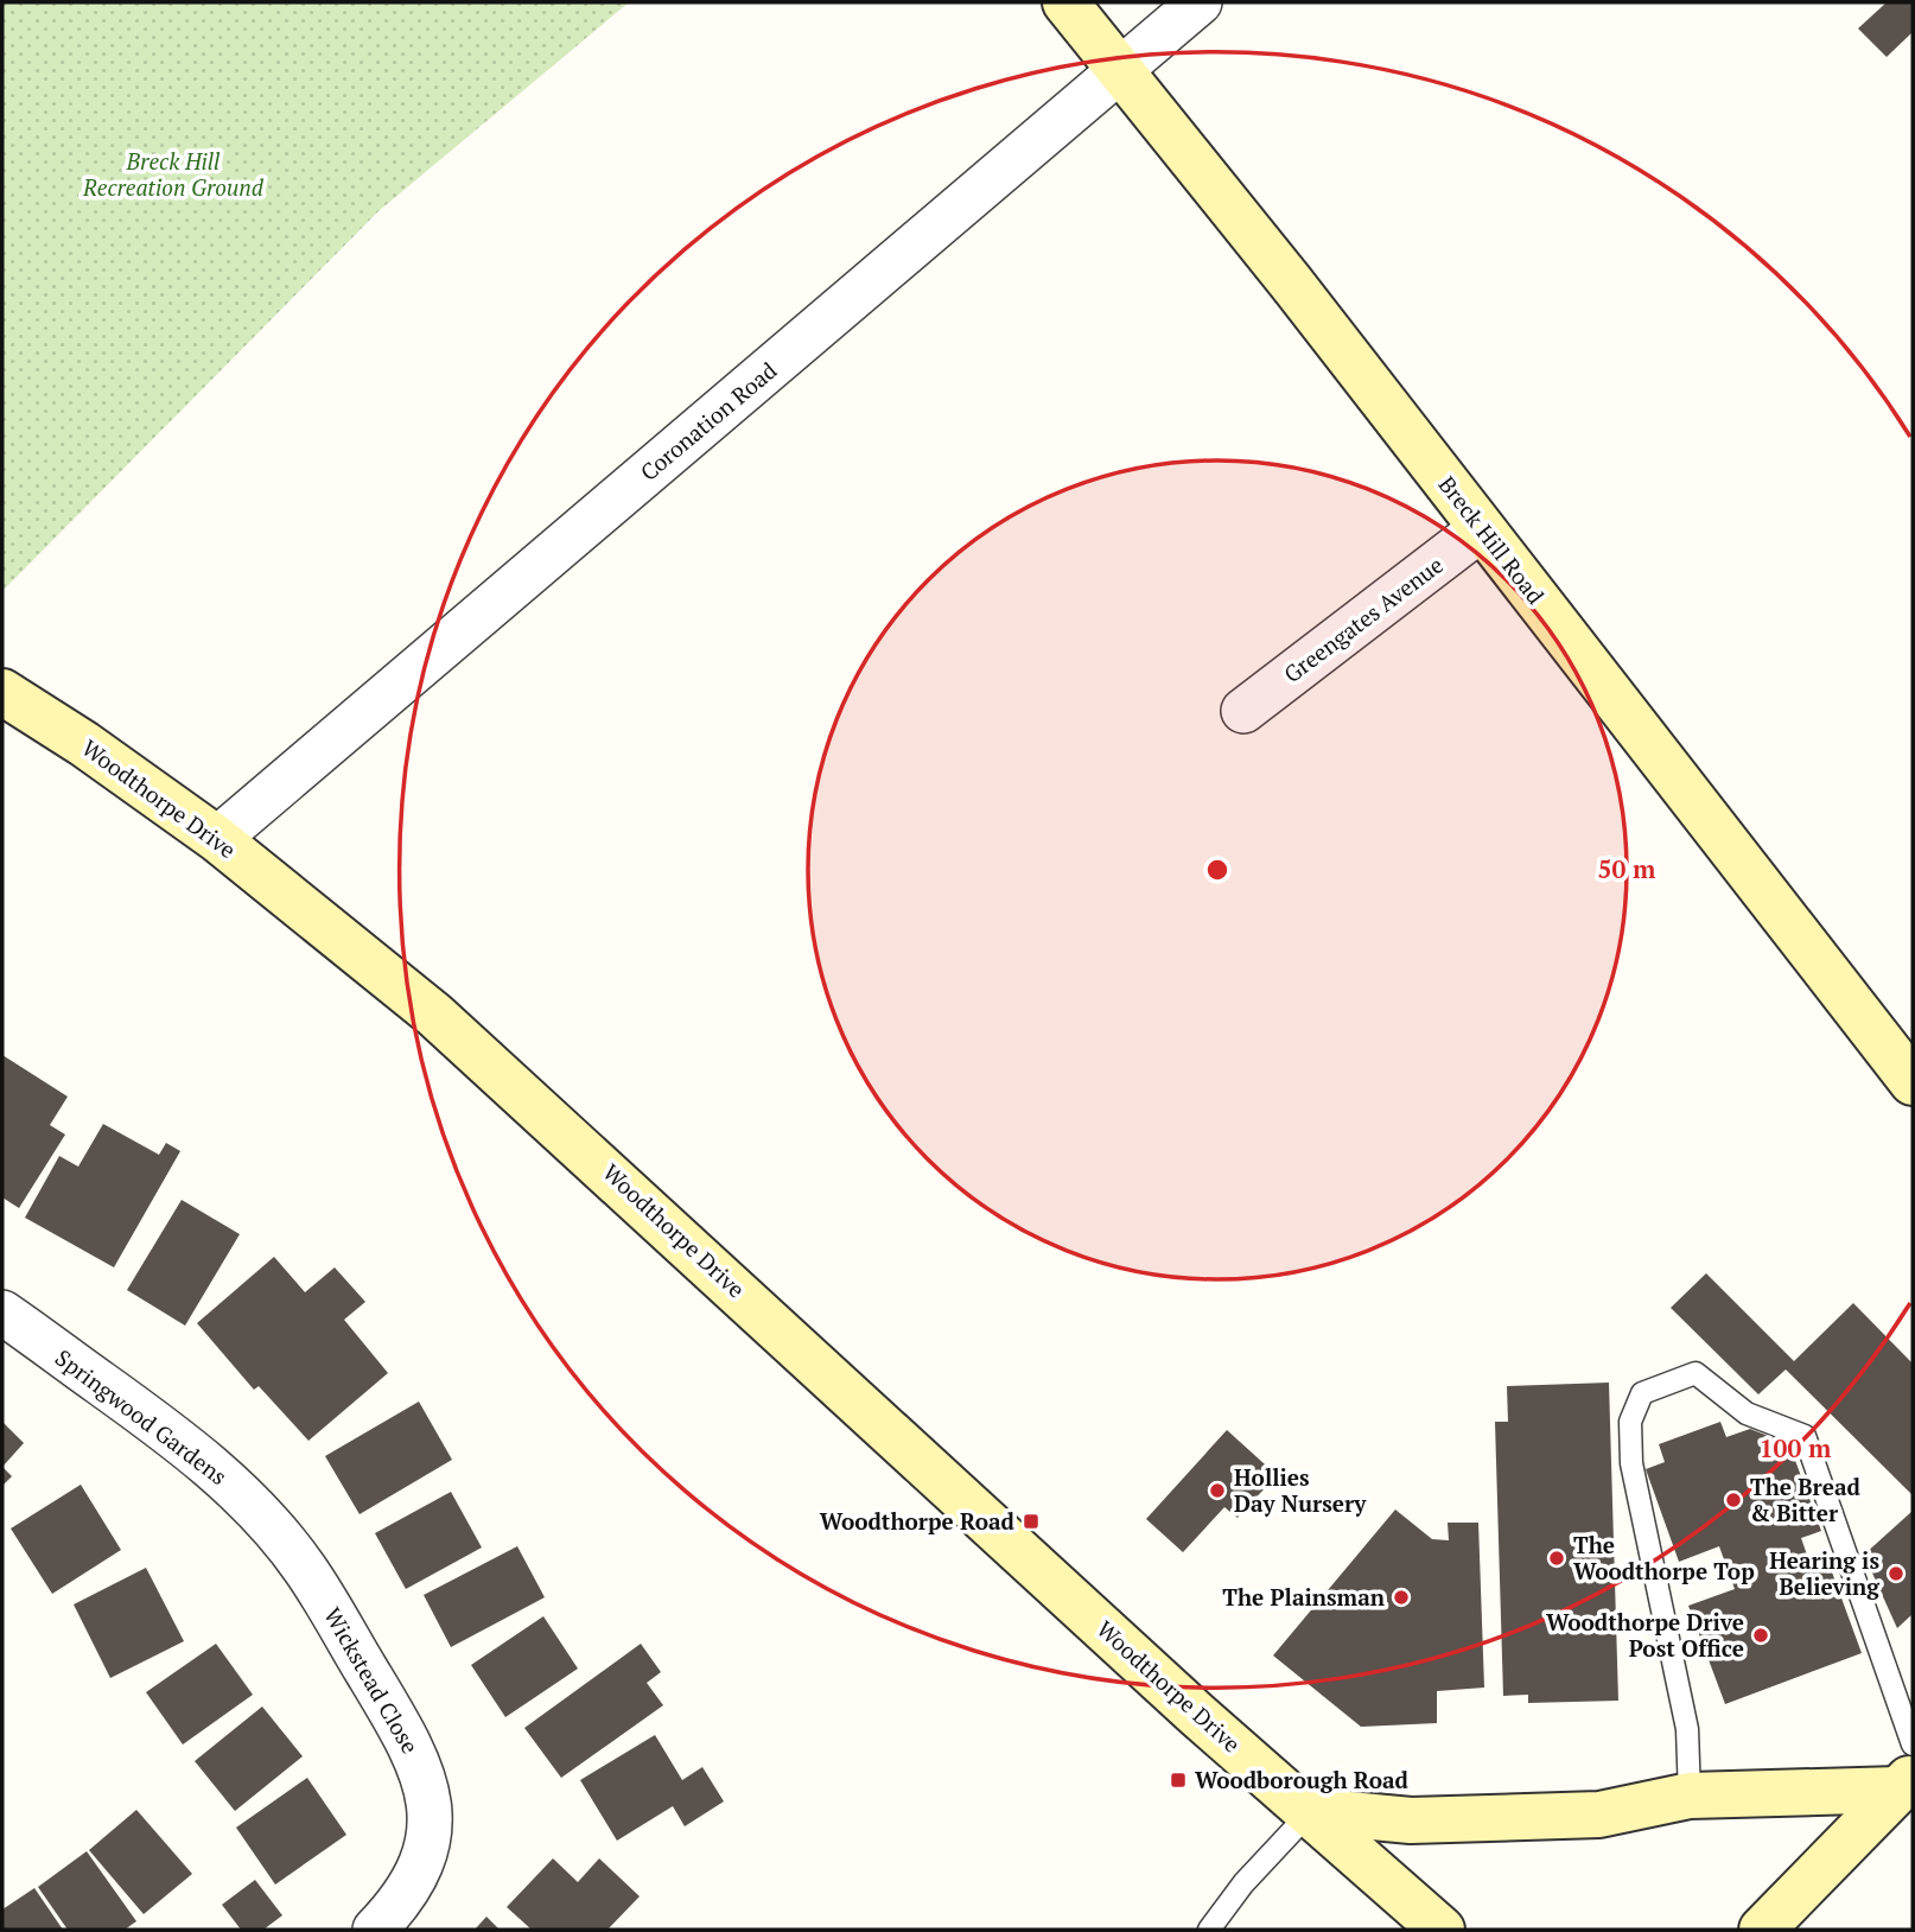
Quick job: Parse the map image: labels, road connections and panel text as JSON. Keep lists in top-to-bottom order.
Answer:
{
  "streets": {
    "street": [
      "Coronation Road",
      "Breck Hill Road",
      "Greengates Avenue",
      "Woodthorpe Drive",
      "Springwood Gardens",
      "Wickstead Close"
    ]
  },
  "crossings": [
    ["Coronation Road", "Breck Hill Road"],
    ["Coronation Road", "Woodthorpe Drive"],
    ["Breck Hill Road", "Greengates Avenue"],
    ["Springwood Gardens", "Wickstead Close"]
  ],
  "parks": ["Breck Hill Recreation Ground"],
  "places": {
    "other": [
      "Hollies Day Nursery",
      "The Bread & Bitter",
      "The Woodthorpe Top",
      "Hearing is Believing",
      "The Plainsman",
      "Woodthorpe Drive Post Office"
    ],
    "transit": ["Woodthorpe Road", "Woodborough Road"]
  },
  "rings": ["50 m", "100 m"]
}
